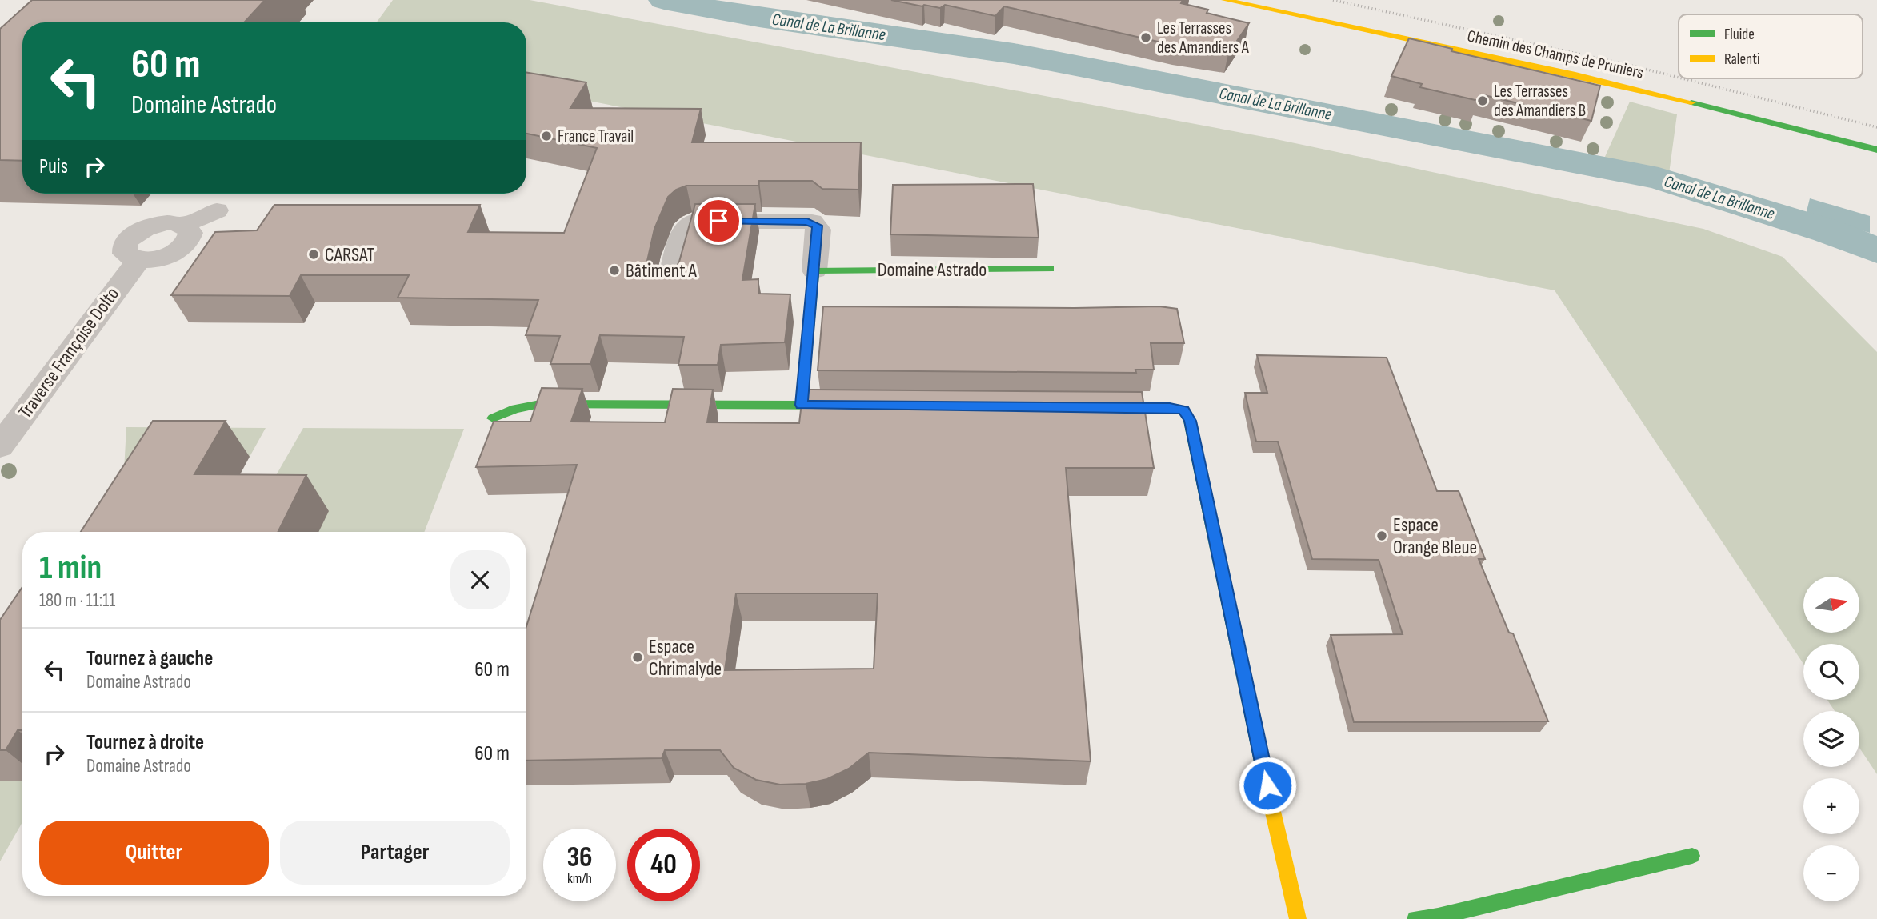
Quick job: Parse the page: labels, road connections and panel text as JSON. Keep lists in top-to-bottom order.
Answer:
{
  "streets": {
    "street": ["Chemin des Champs de Pruniers", "Domaine Astrado", "Traverse Françoise Dolto"]
  },
  "water": ["Canal de La Brillanne"],
  "places": [
    "Les Terrasses des Amandiers A",
    "Les Terrasses des Amandiers B",
    "France Travail",
    "CARSAT",
    "Bâtiment A",
    "Espace Orange Bleue",
    "Espace Chrimalyde"
  ],
  "legend": ["Fluide", "Ralenti"],
  "north": "right",
  "page": {
    "turn": ["60 m", "Domaine Astrado"],
    "then": "Puis",
    "heading": ["1 min", "180 m · 11:11"],
    "map_buttons": ["+", "−"],
    "list": [
      {
        "name": "Tournez à gauche",
        "note": "Domaine Astrado",
        "value": "60 m"
      },
      {
        "name": "Tournez à droite",
        "note": "Domaine Astrado",
        "value": "60 m"
      }
    ],
    "buttons": ["Quitter", "Partager"],
    "speed": "36 km/h",
    "limit": "40"
  }
}
